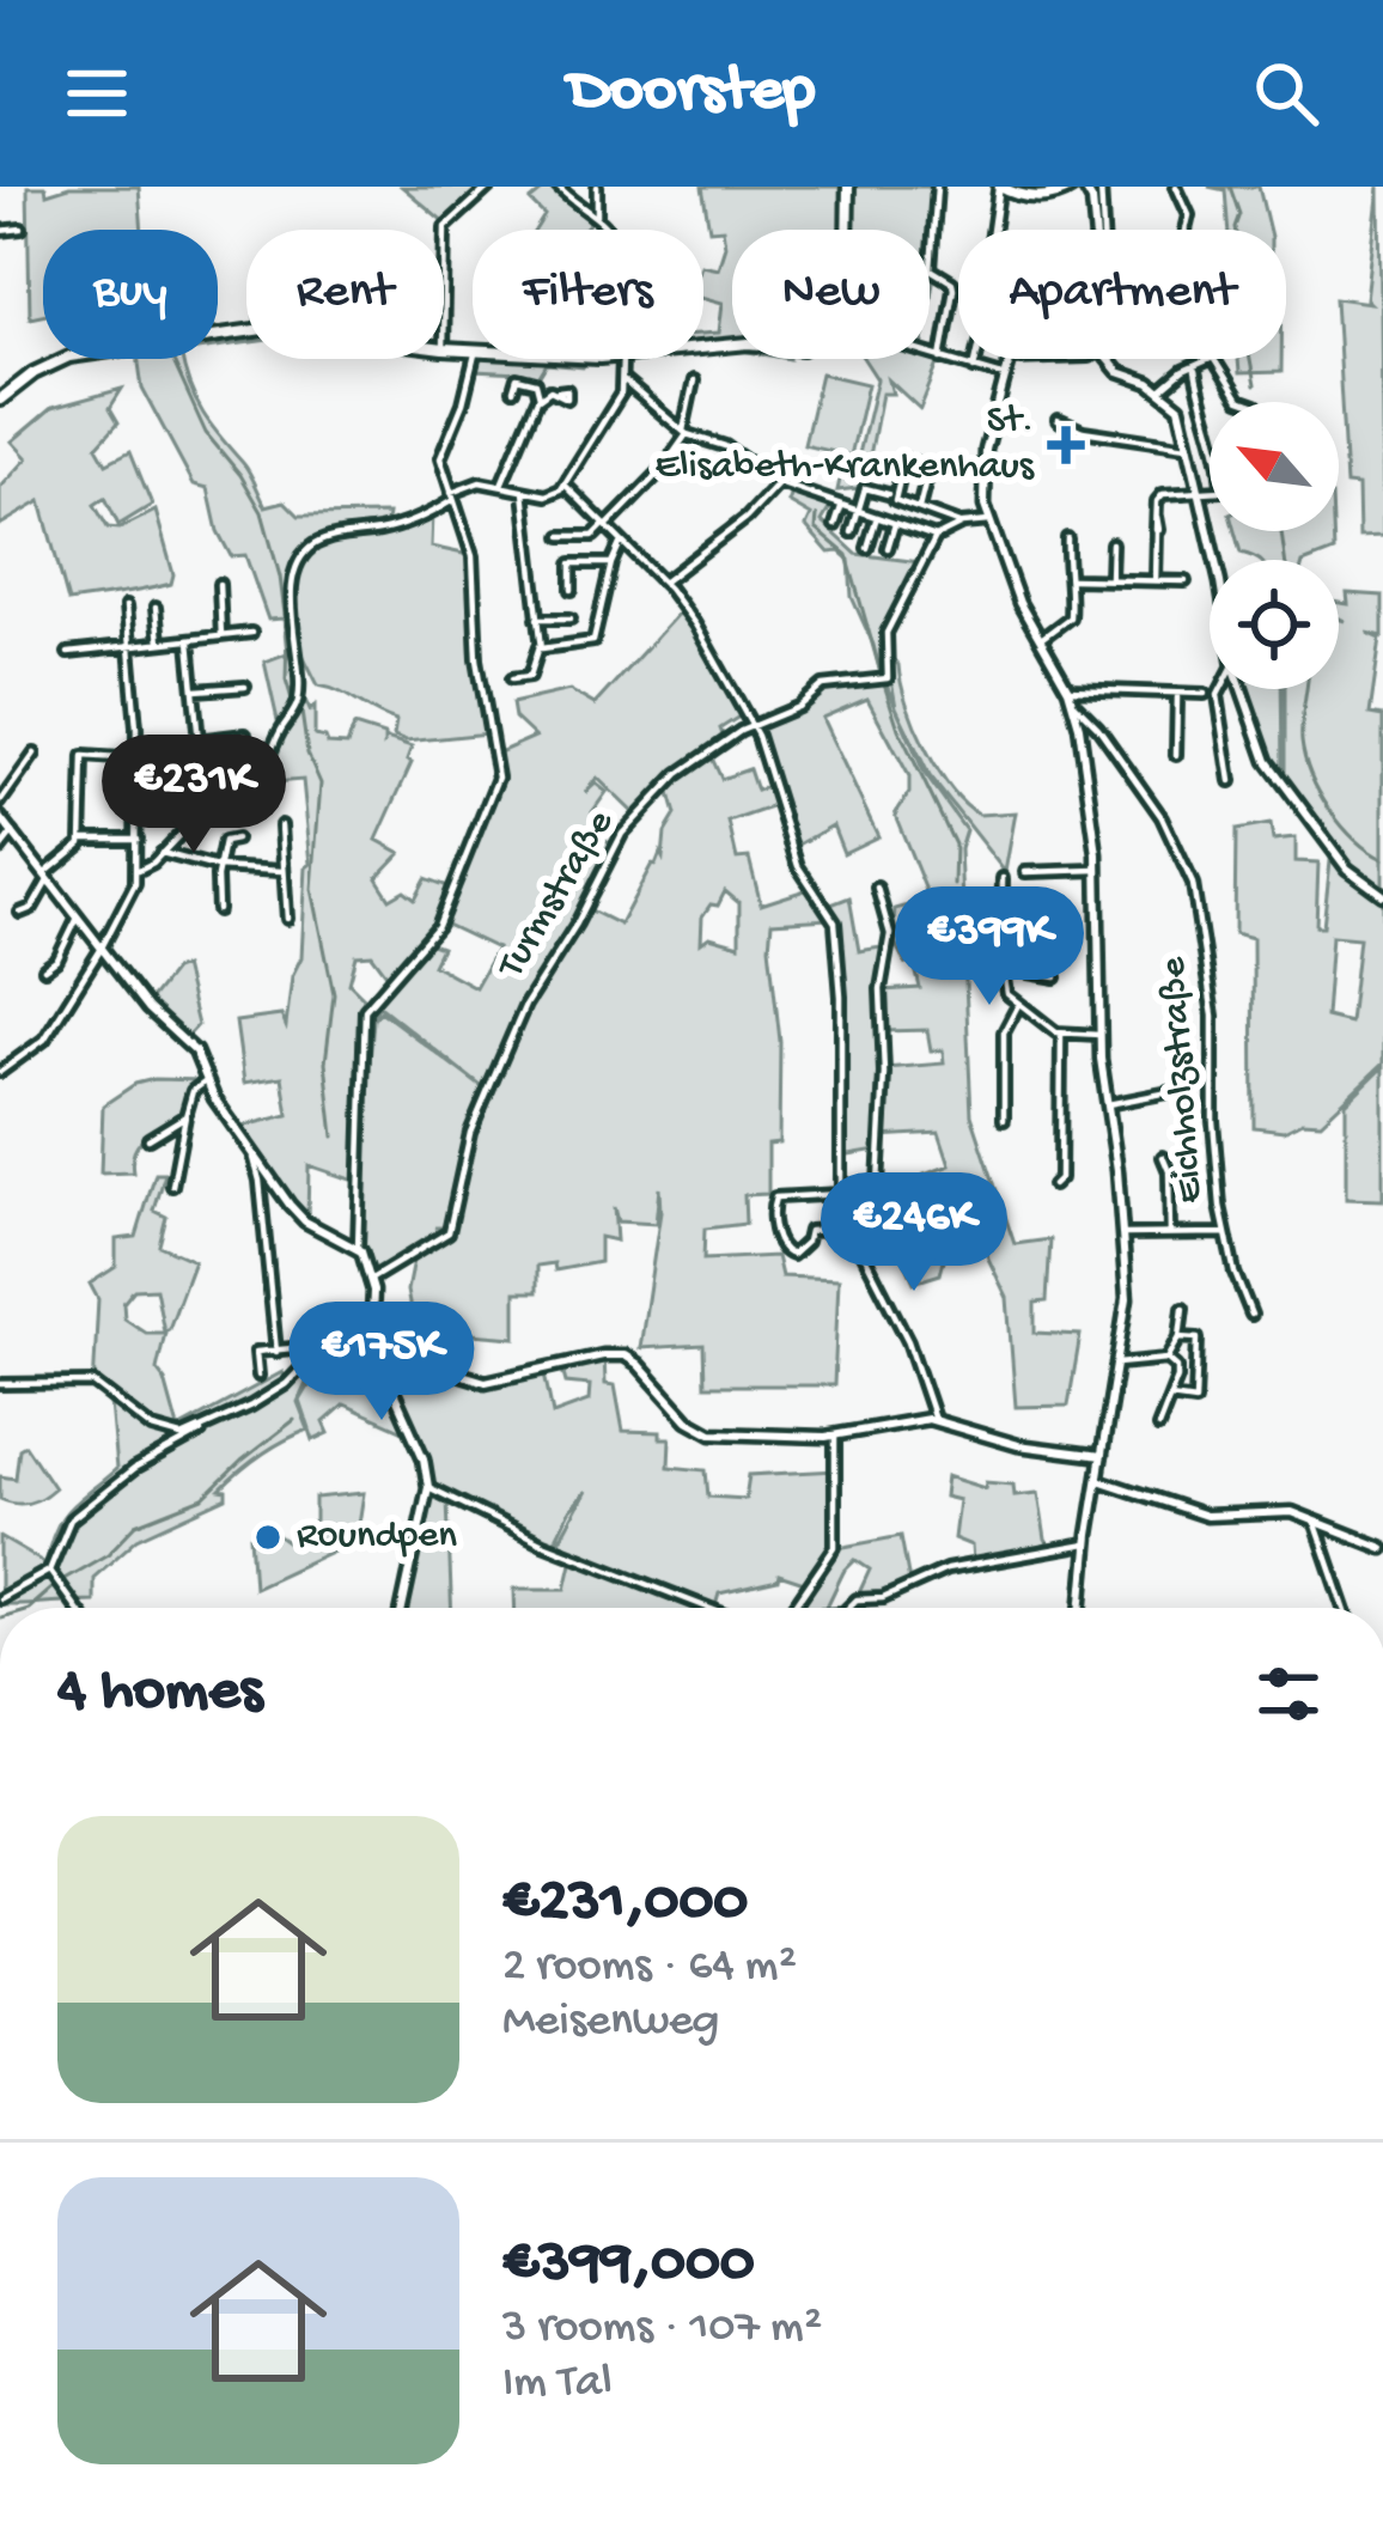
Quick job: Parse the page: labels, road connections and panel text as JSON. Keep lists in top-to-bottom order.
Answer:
{
  "streets": {
    "street": ["Turmstraße", "Eichholzstraße"]
  },
  "places": {
    "health": ["St. Elisabeth-Krankenhaus"],
    "other": ["Roundpen"]
  },
  "north": "top left",
  "page": {
    "header": "Doorstep",
    "chip": [
      "Buy",
      "Rent",
      "Filters",
      "New",
      "Apartment"
    ],
    "price": [
      "€231K",
      "€399K",
      "€246K",
      "€175K"
    ],
    "heading": "4 homes",
    "list": [
      {
        "name": "€231,000",
        "note": "2 rooms · 64 m² · Meisenweg"
      },
      {
        "name": "€399,000",
        "note": "3 rooms · 107 m² · Im Tal"
      }
    ]
  }
}
